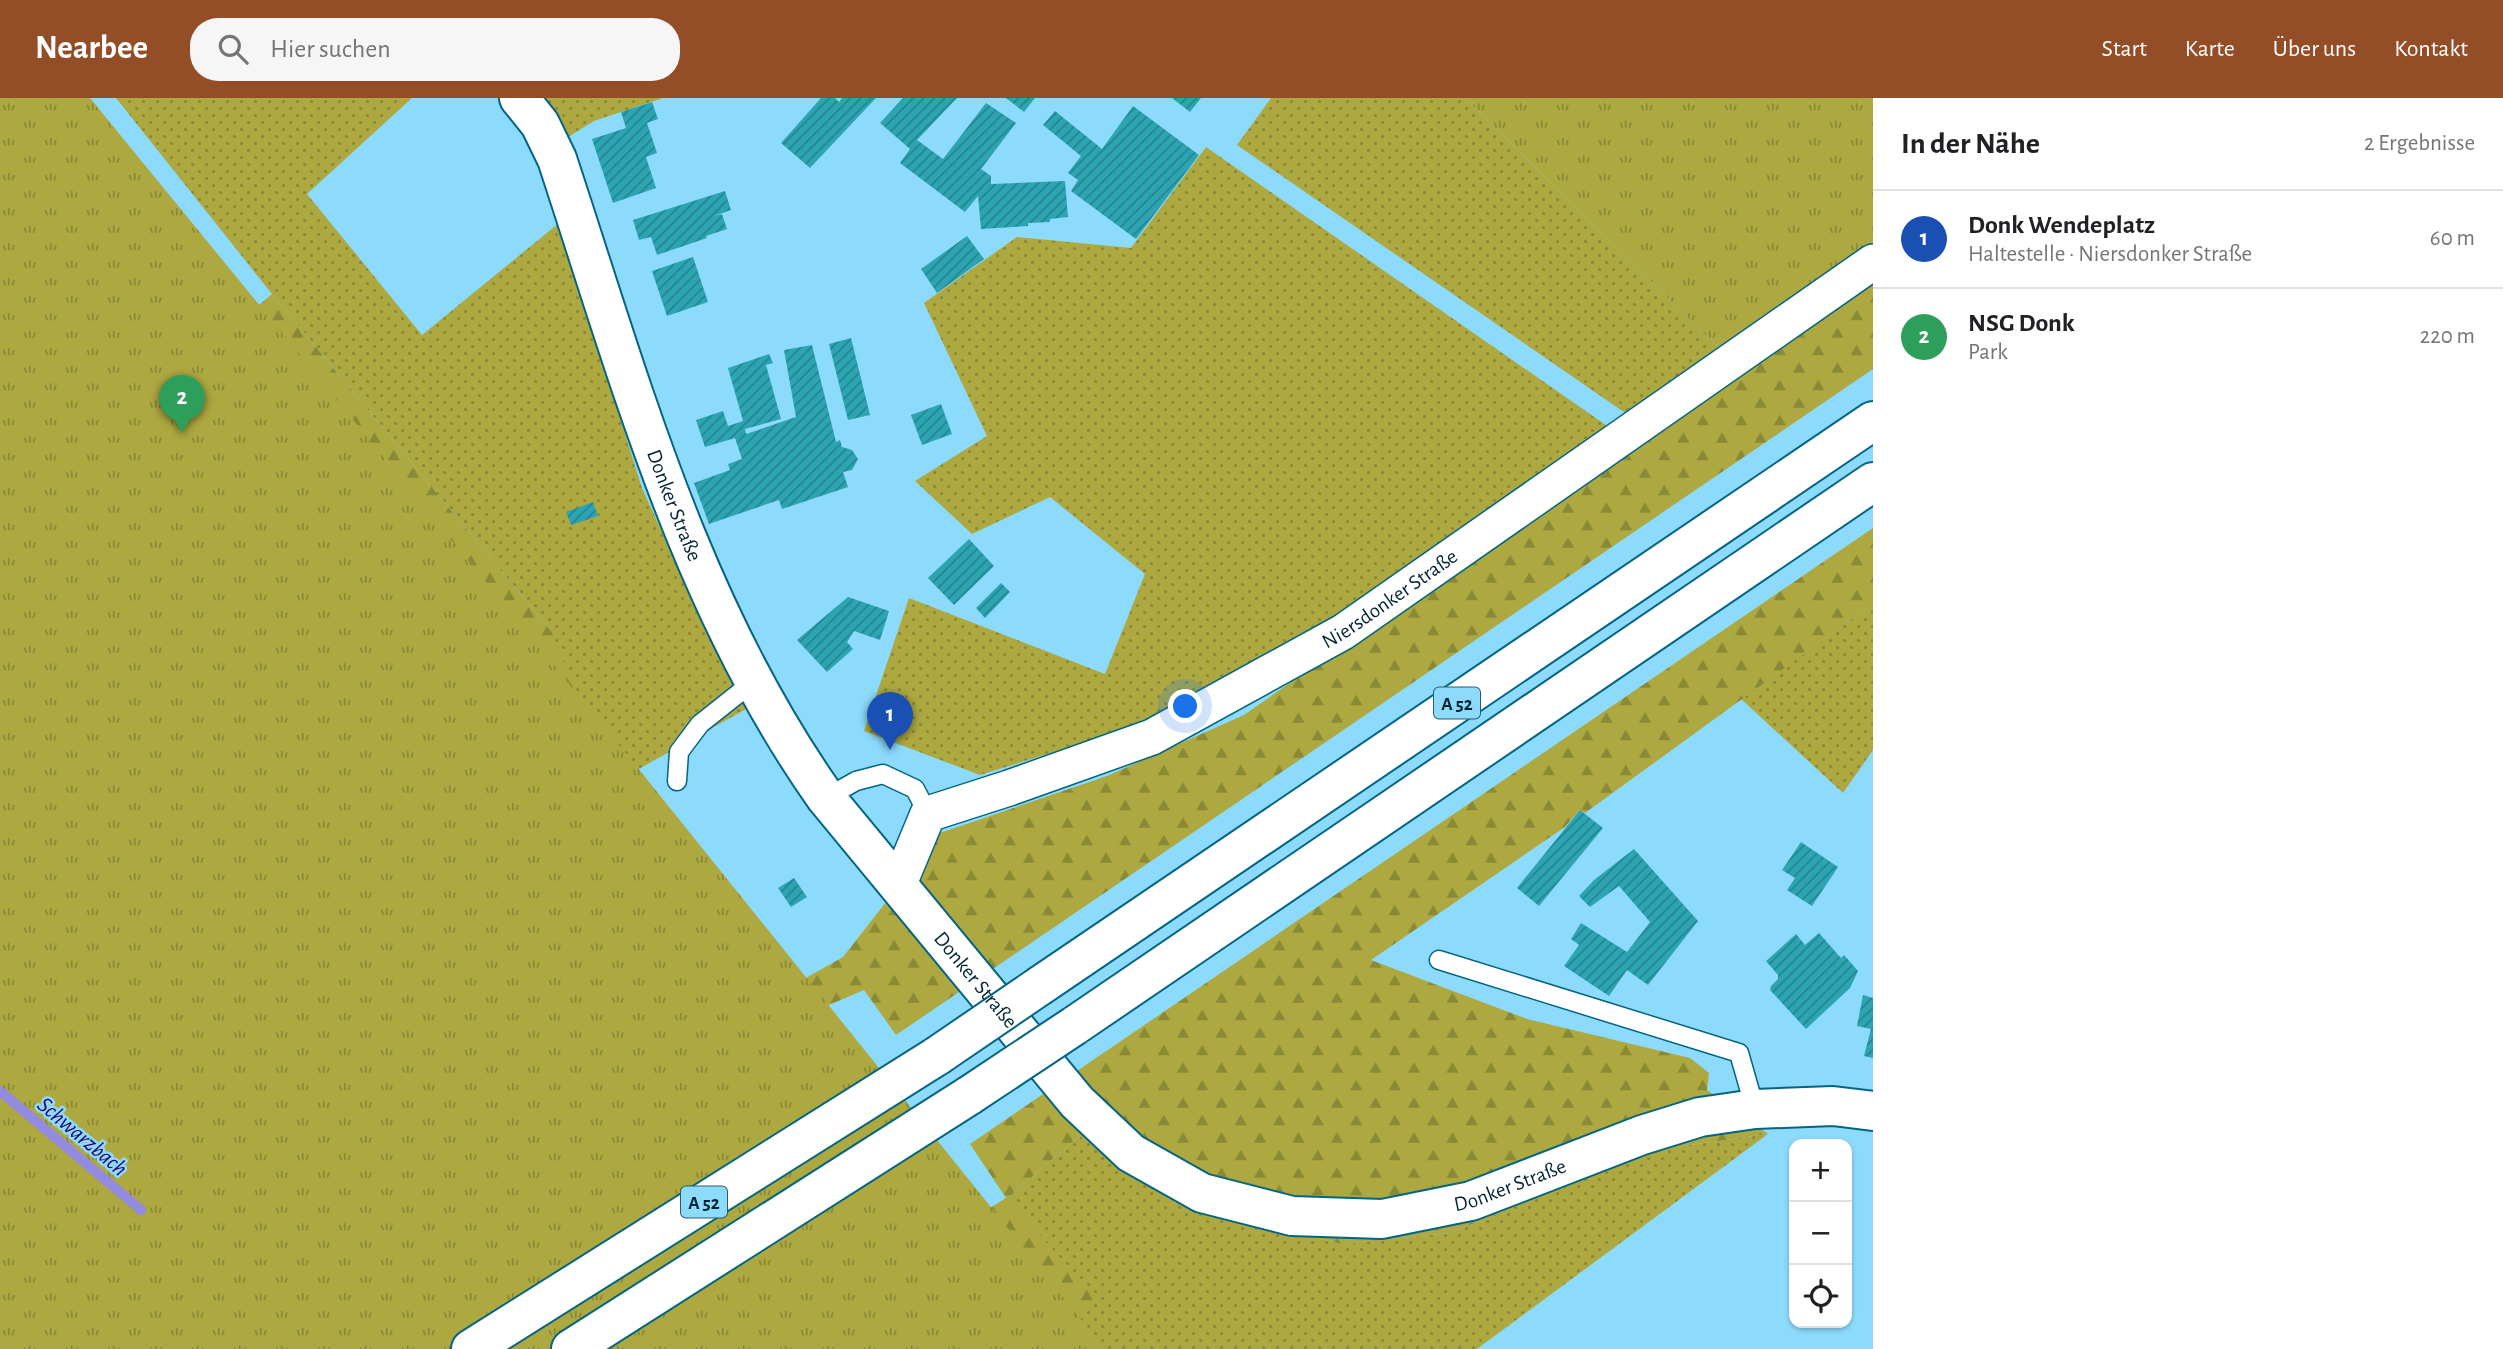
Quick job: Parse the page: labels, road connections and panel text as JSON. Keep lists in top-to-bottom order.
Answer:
{
  "streets": {
    "main road": ["Donker Straße", "A 52"],
    "street": ["Niersdonker Straße"]
  },
  "water": ["Schwarzbach"],
  "page": {
    "header": "Nearbee",
    "search": "Hier suchen",
    "nav": [
      "Start",
      "Karte",
      "Über uns",
      "Kontakt"
    ],
    "heading": ["In der Nähe", "2 Ergebnisse"],
    "list": [
      {
        "mark": "1",
        "name": "Donk Wendeplatz",
        "note": "Haltestelle · Niersdonker Straße",
        "value": "60 m"
      },
      {
        "mark": "2",
        "name": "NSG Donk",
        "note": "Park",
        "value": "220 m"
      }
    ],
    "pins": ["2", "1"],
    "map_buttons": ["+", "−"]
  }
}
